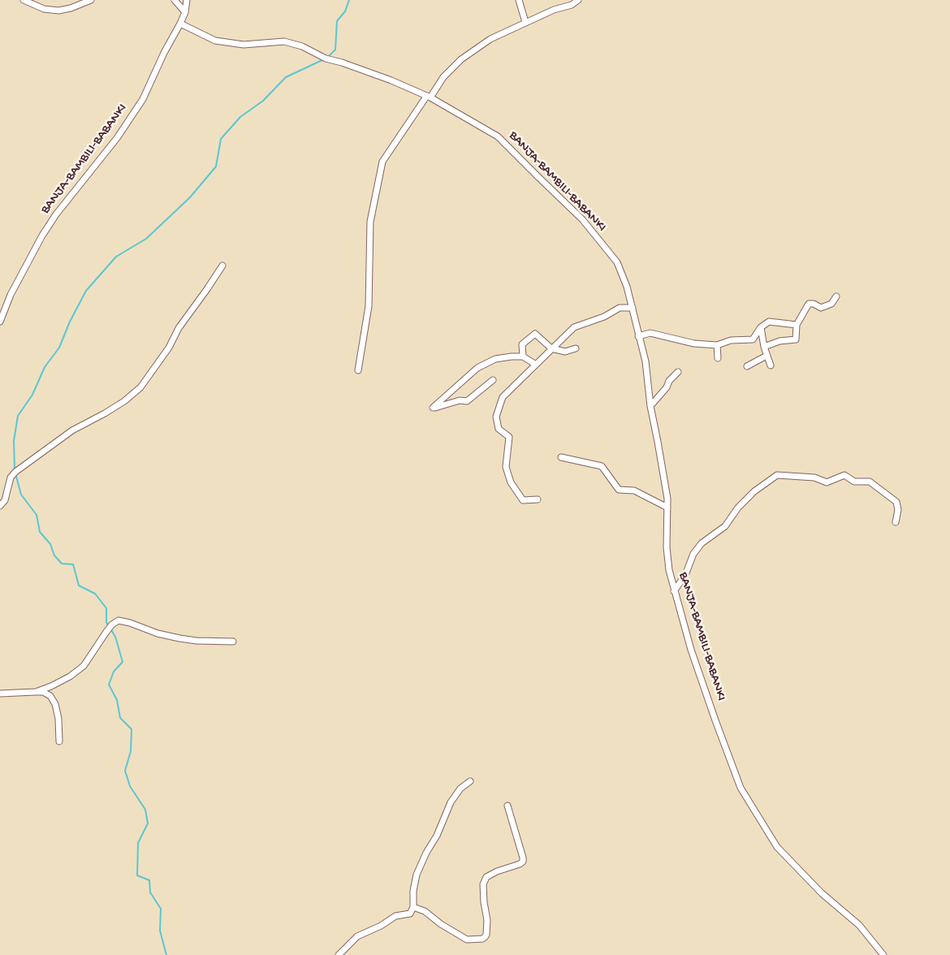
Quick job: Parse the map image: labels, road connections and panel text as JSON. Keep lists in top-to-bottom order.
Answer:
{
  "streets": {
    "street": ["BANJA-BAMBILI-BABANKI"]
  }
}
